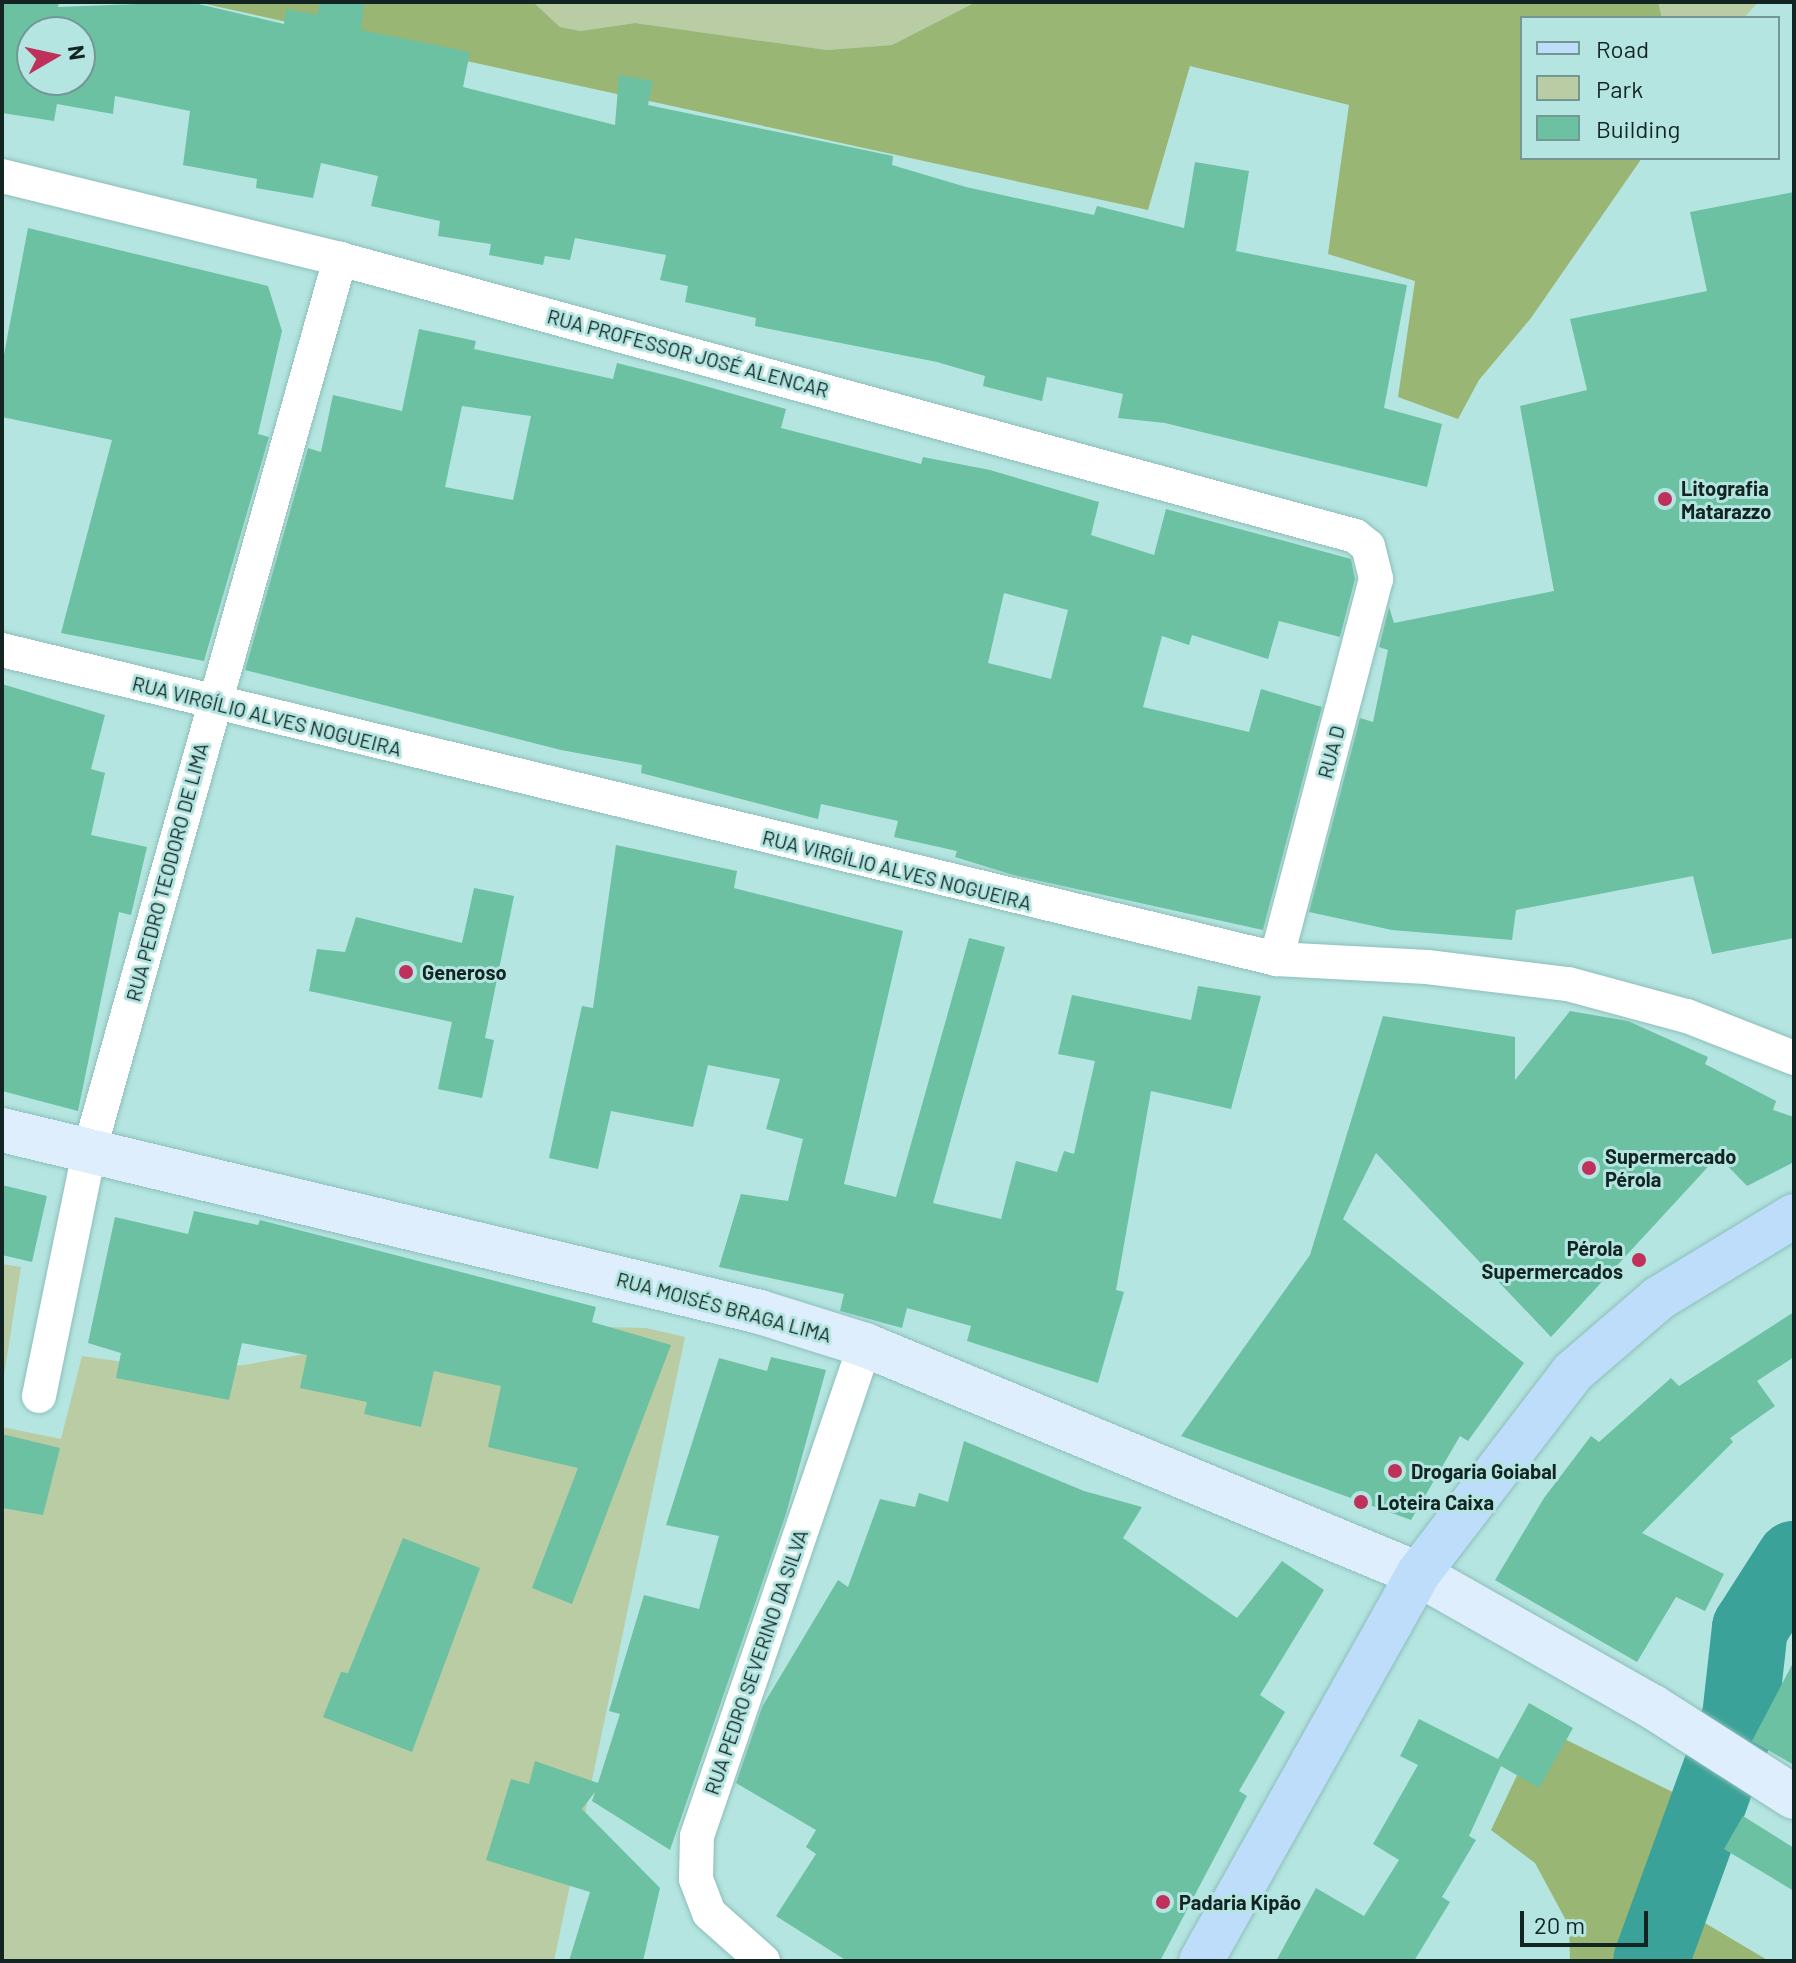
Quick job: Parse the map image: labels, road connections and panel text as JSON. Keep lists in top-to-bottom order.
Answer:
{
  "streets": {
    "street": [
      "RUA PROFESSOR JOSÉ ALENCAR",
      "RUA VIRGÍLIO ALVES NOGUEIRA",
      "RUA D",
      "RUA PEDRO TEODORO DE LIMA",
      "RUA MOISÉS BRAGA LIMA",
      "RUA PEDRO SEVERINO DA SILVA"
    ]
  },
  "crossings": [
    ["RUA PROFESSOR JOSÉ ALENCAR", "RUA D"],
    ["RUA PROFESSOR JOSÉ ALENCAR", "RUA PEDRO TEODORO DE LIMA"],
    ["RUA VIRGÍLIO ALVES NOGUEIRA", "RUA D"],
    ["RUA VIRGÍLIO ALVES NOGUEIRA", "RUA PEDRO TEODORO DE LIMA"],
    ["RUA PEDRO TEODORO DE LIMA", "RUA MOISÉS BRAGA LIMA"],
    ["RUA MOISÉS BRAGA LIMA", "RUA PEDRO SEVERINO DA SILVA"]
  ],
  "places": [
    "Litografia Matarazzo",
    "Generoso",
    "Supermercado Pérola",
    "Pérola Supermercados",
    "Drogaria Goiabal",
    "Loteira Caixa",
    "Padaria Kipão"
  ],
  "legend": ["Road", "Park", "Building"],
  "scale_bar": "20 m",
  "north": "right"
}
